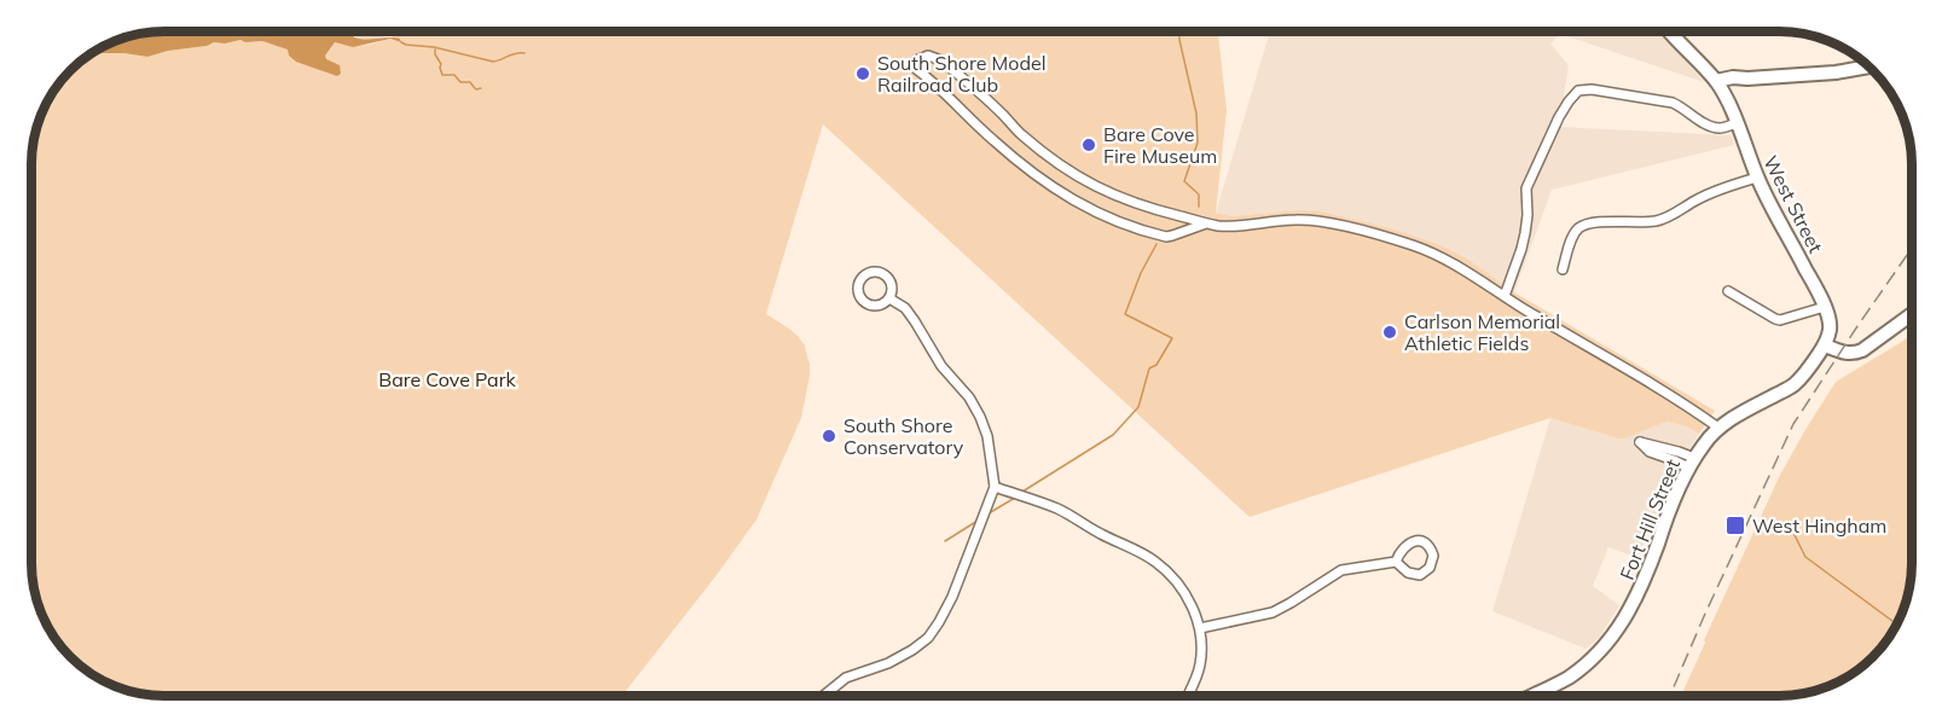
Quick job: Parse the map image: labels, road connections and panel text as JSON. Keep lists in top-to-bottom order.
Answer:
{
  "streets": {
    "main road": ["West Street", "Fort Hill Street"]
  },
  "crossings": [
    ["West Street", "Fort Hill Street"]
  ],
  "parks": ["Bare Cove Park"],
  "places": {
    "other": [
      "South Shore Model Railroad Club",
      "Bare Cove Fire Museum",
      "Carlson Memorial Athletic Fields",
      "South Shore Conservatory"
    ],
    "transit": ["West Hingham"]
  }
}
